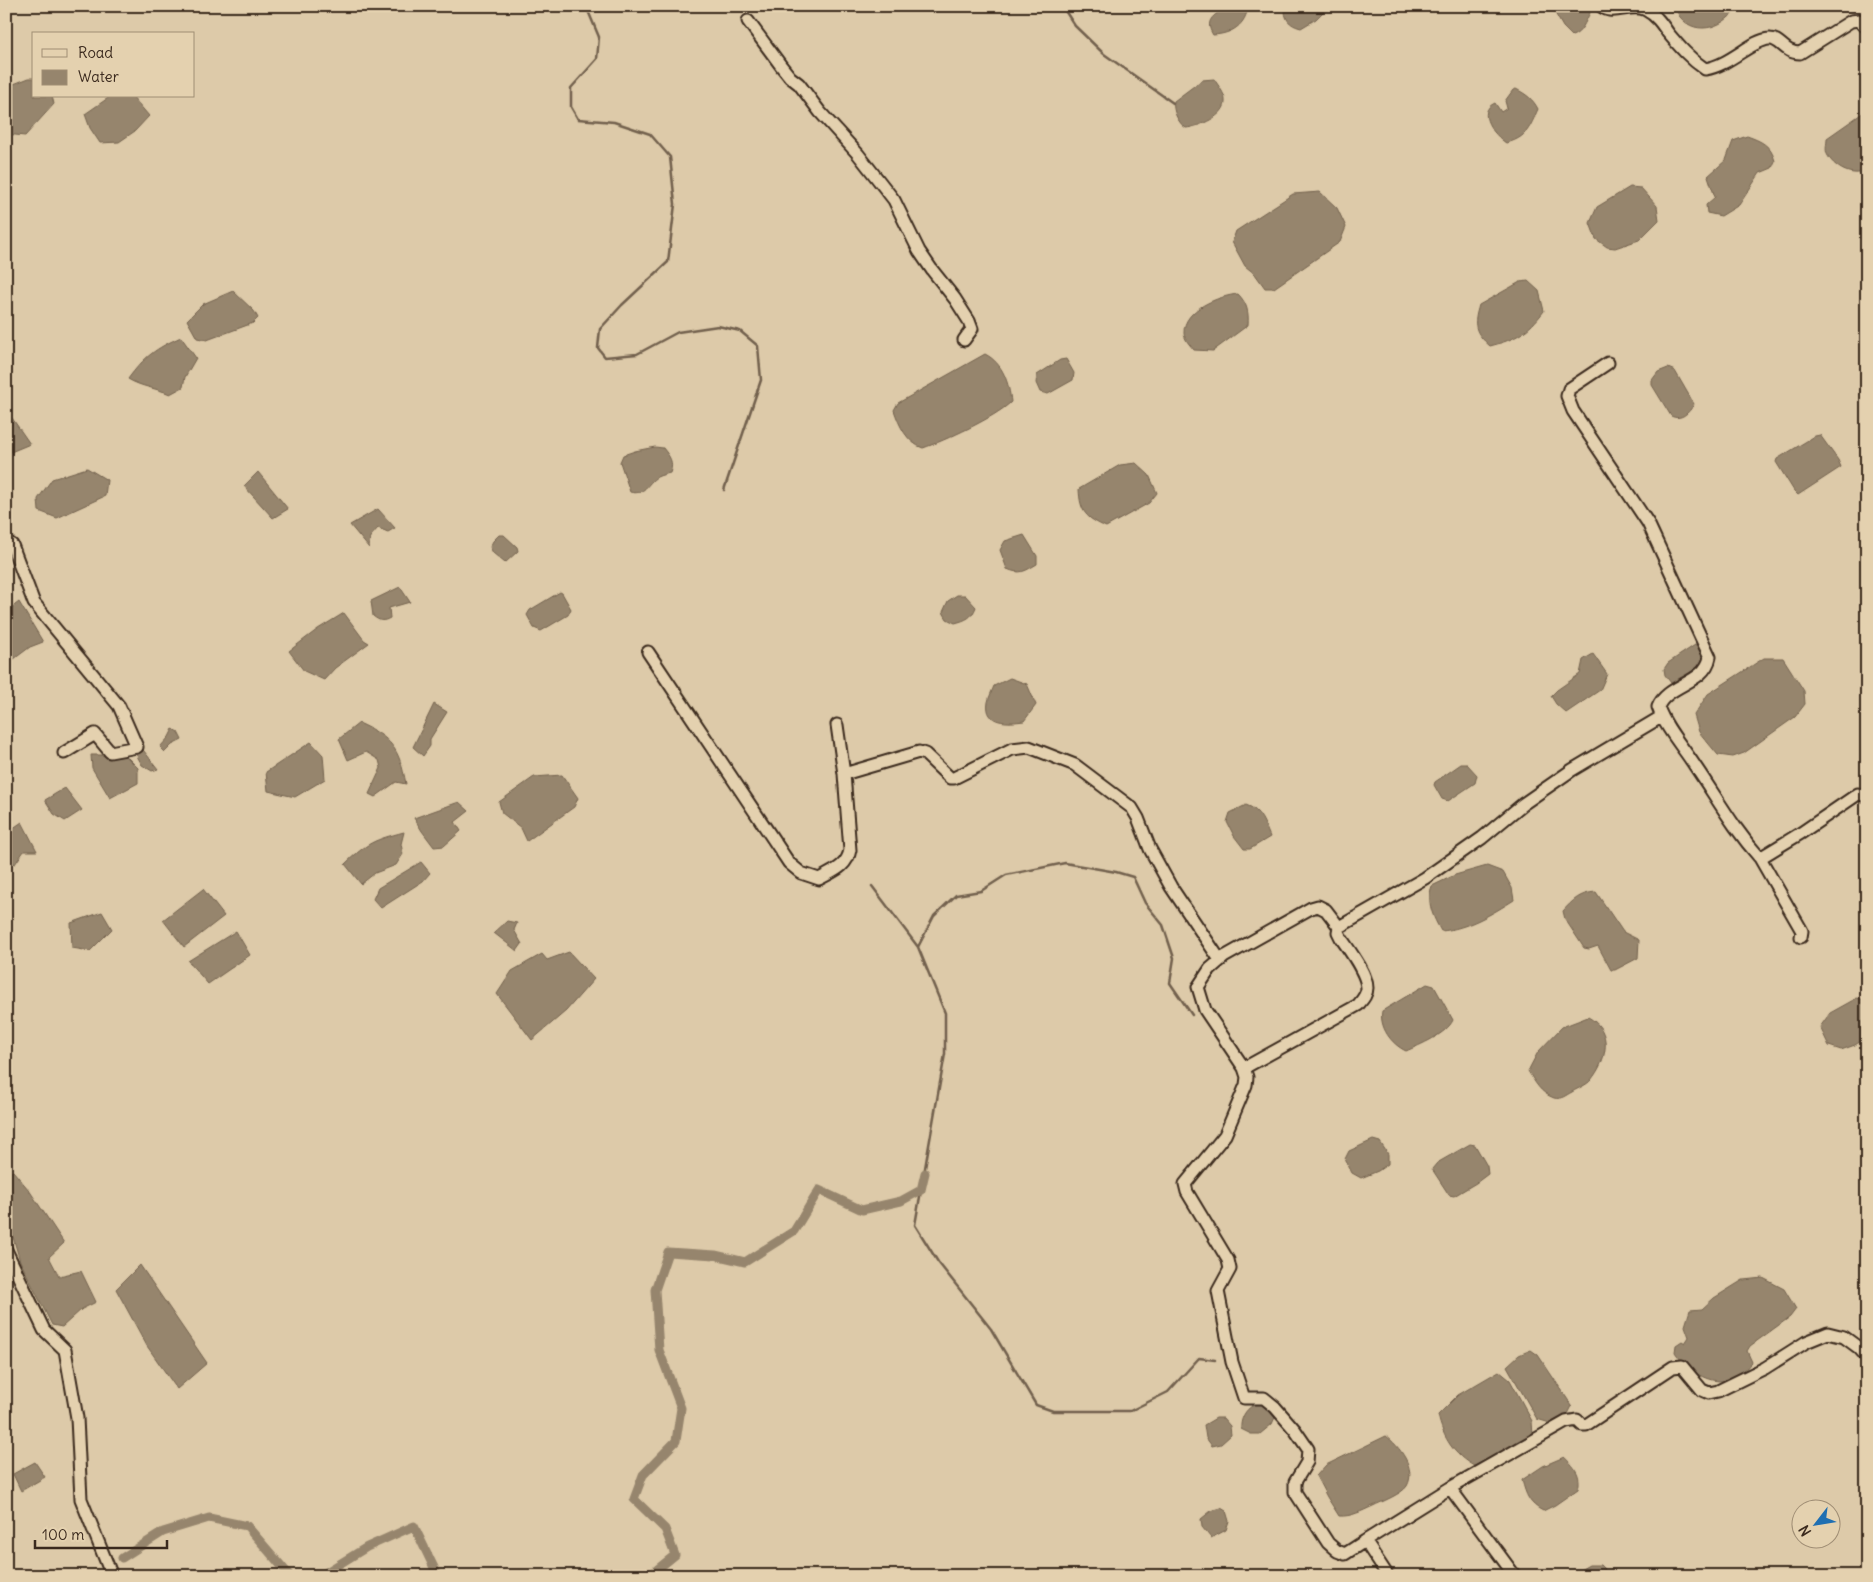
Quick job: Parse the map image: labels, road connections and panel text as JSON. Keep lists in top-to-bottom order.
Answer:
{
  "legend": ["Road", "Water"],
  "scale_bar": "100 m",
  "north": "bottom left"
}
